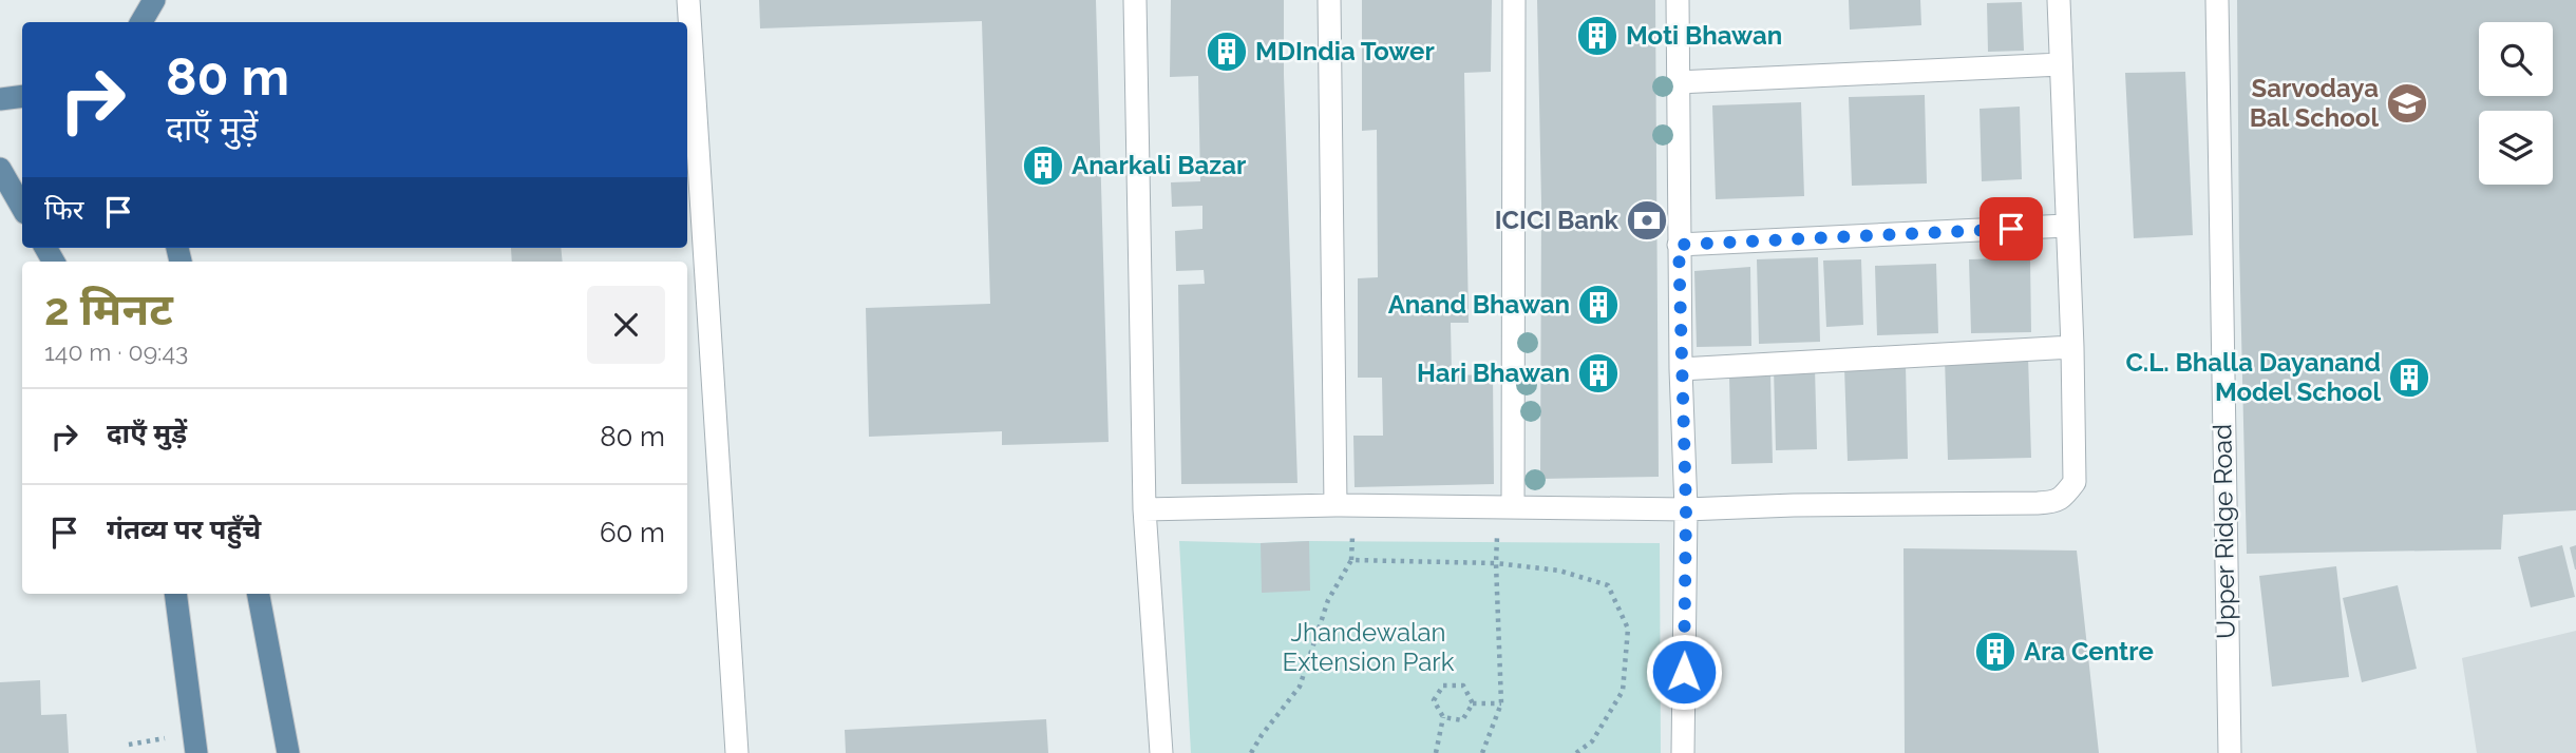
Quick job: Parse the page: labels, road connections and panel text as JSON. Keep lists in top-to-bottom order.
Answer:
{
  "streets": {
    "street": ["Upper Ridge Road"]
  },
  "parks": ["Jhandewalan Extension Park"],
  "places": {
    "building": [
      "Moti Bhawan",
      "MDIndia Tower",
      "Anarkali Bazar",
      "Anand Bhawan",
      "Hari Bhawan",
      "C.L. Bhalla Dayanand Model School",
      "Ara Centre"
    ],
    "school or university": ["Sarvodaya Bal School"],
    "bank": ["ICICI Bank"]
  },
  "page": {
    "turn": ["80 m", "दाएँ मुड़ें"],
    "then": "फिर",
    "heading": ["2 मिनट", "140 m · 09:43"],
    "list": [
      {
        "name": "दाएँ मुड़ें",
        "value": "80 m"
      },
      {
        "name": "गंतव्य पर पहुँचे",
        "value": "60 m"
      }
    ]
  }
}
